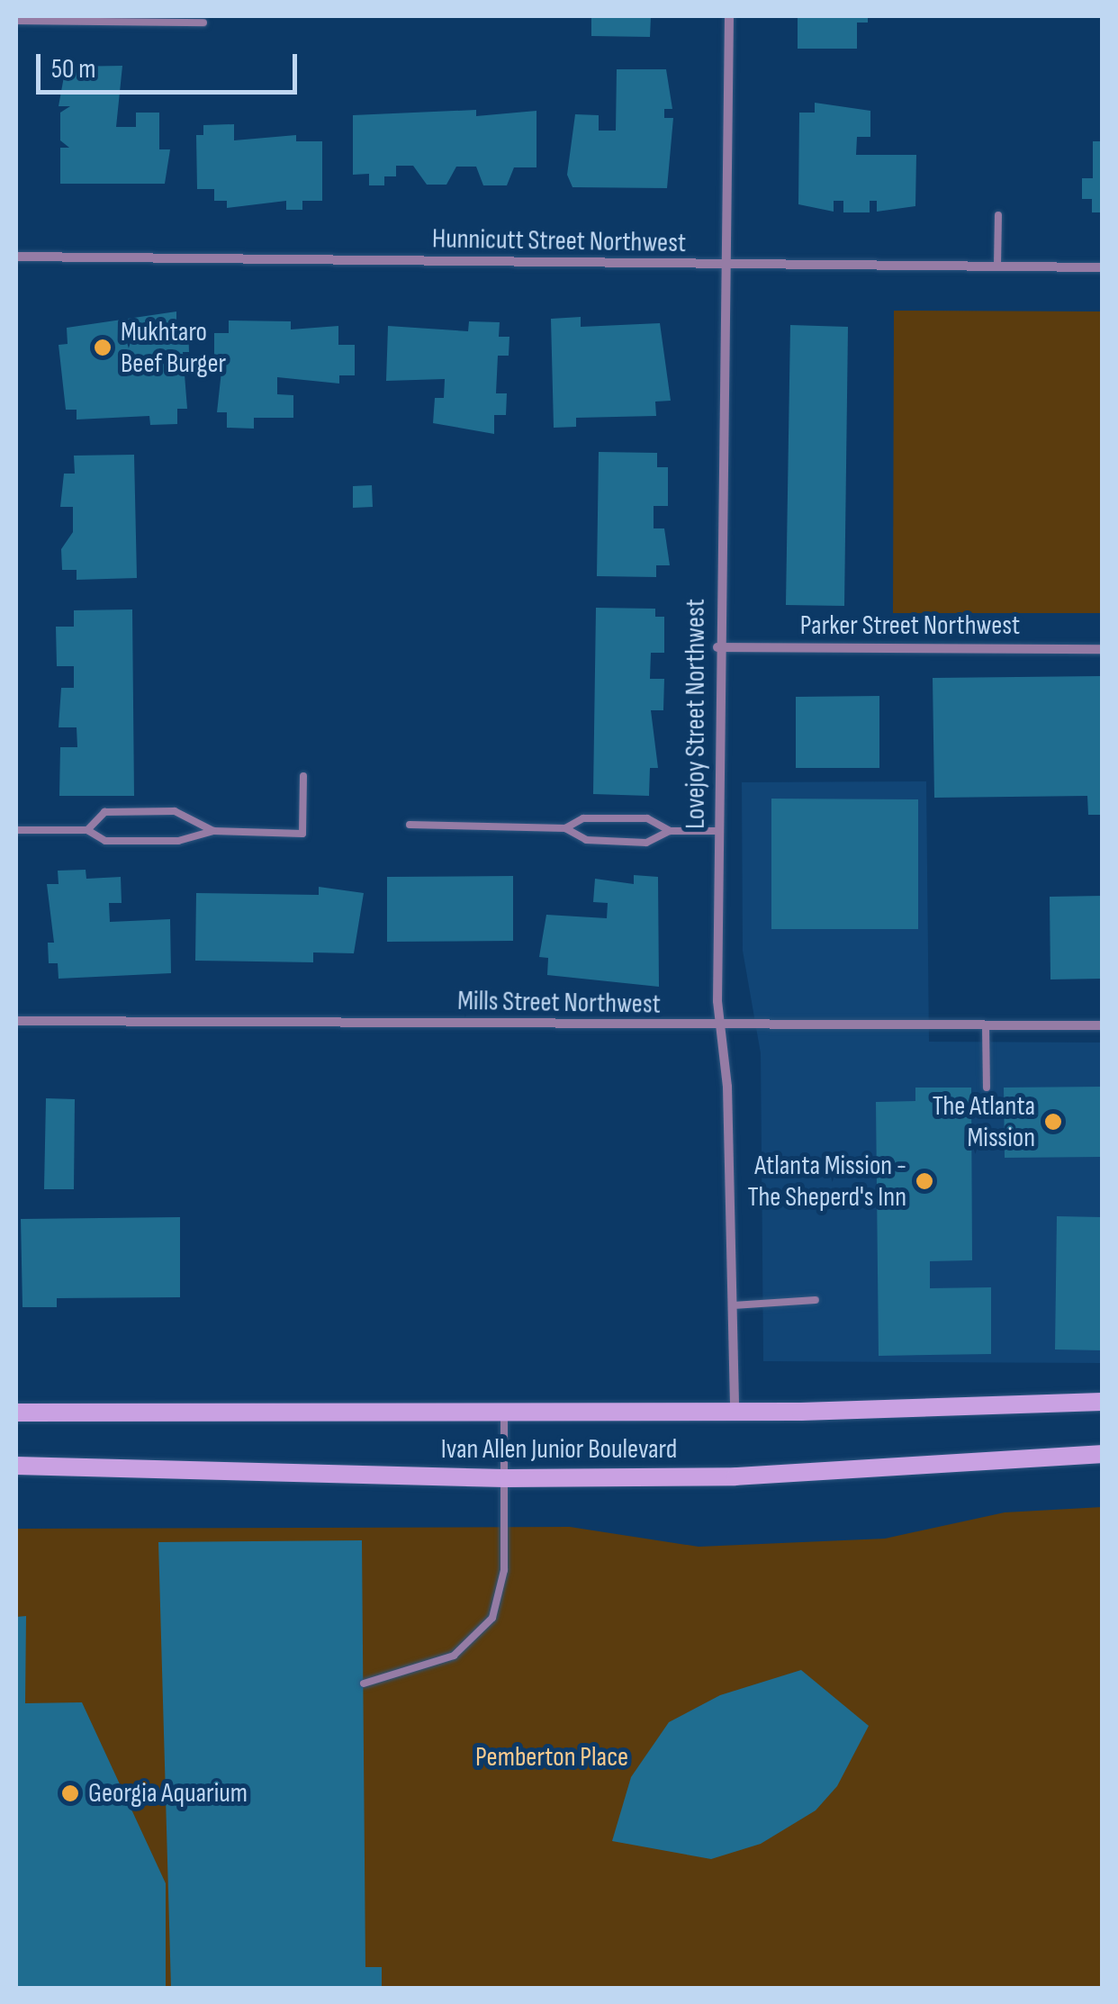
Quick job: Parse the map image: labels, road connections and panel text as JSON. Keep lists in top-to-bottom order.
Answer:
{
  "streets": {
    "main road": ["Ivan Allen Junior Boulevard"],
    "street": [
      "Hunnicutt Street Northwest",
      "Parker Street Northwest",
      "Lovejoy Street Northwest",
      "Mills Street Northwest"
    ]
  },
  "crossings": [
    ["Hunnicutt Street Northwest", "Lovejoy Street Northwest"],
    ["Parker Street Northwest", "Lovejoy Street Northwest"],
    ["Lovejoy Street Northwest", "Mills Street Northwest"],
    ["Lovejoy Street Northwest", "Ivan Allen Junior Boulevard"]
  ],
  "parks": ["Pemberton Place"],
  "places": [
    "Mukhtaro Beef Burger",
    "The Atlanta Mission",
    "Atlanta Mission - The Sheperd's Inn",
    "Georgia Aquarium"
  ],
  "scale_bar": "50 m"
}
